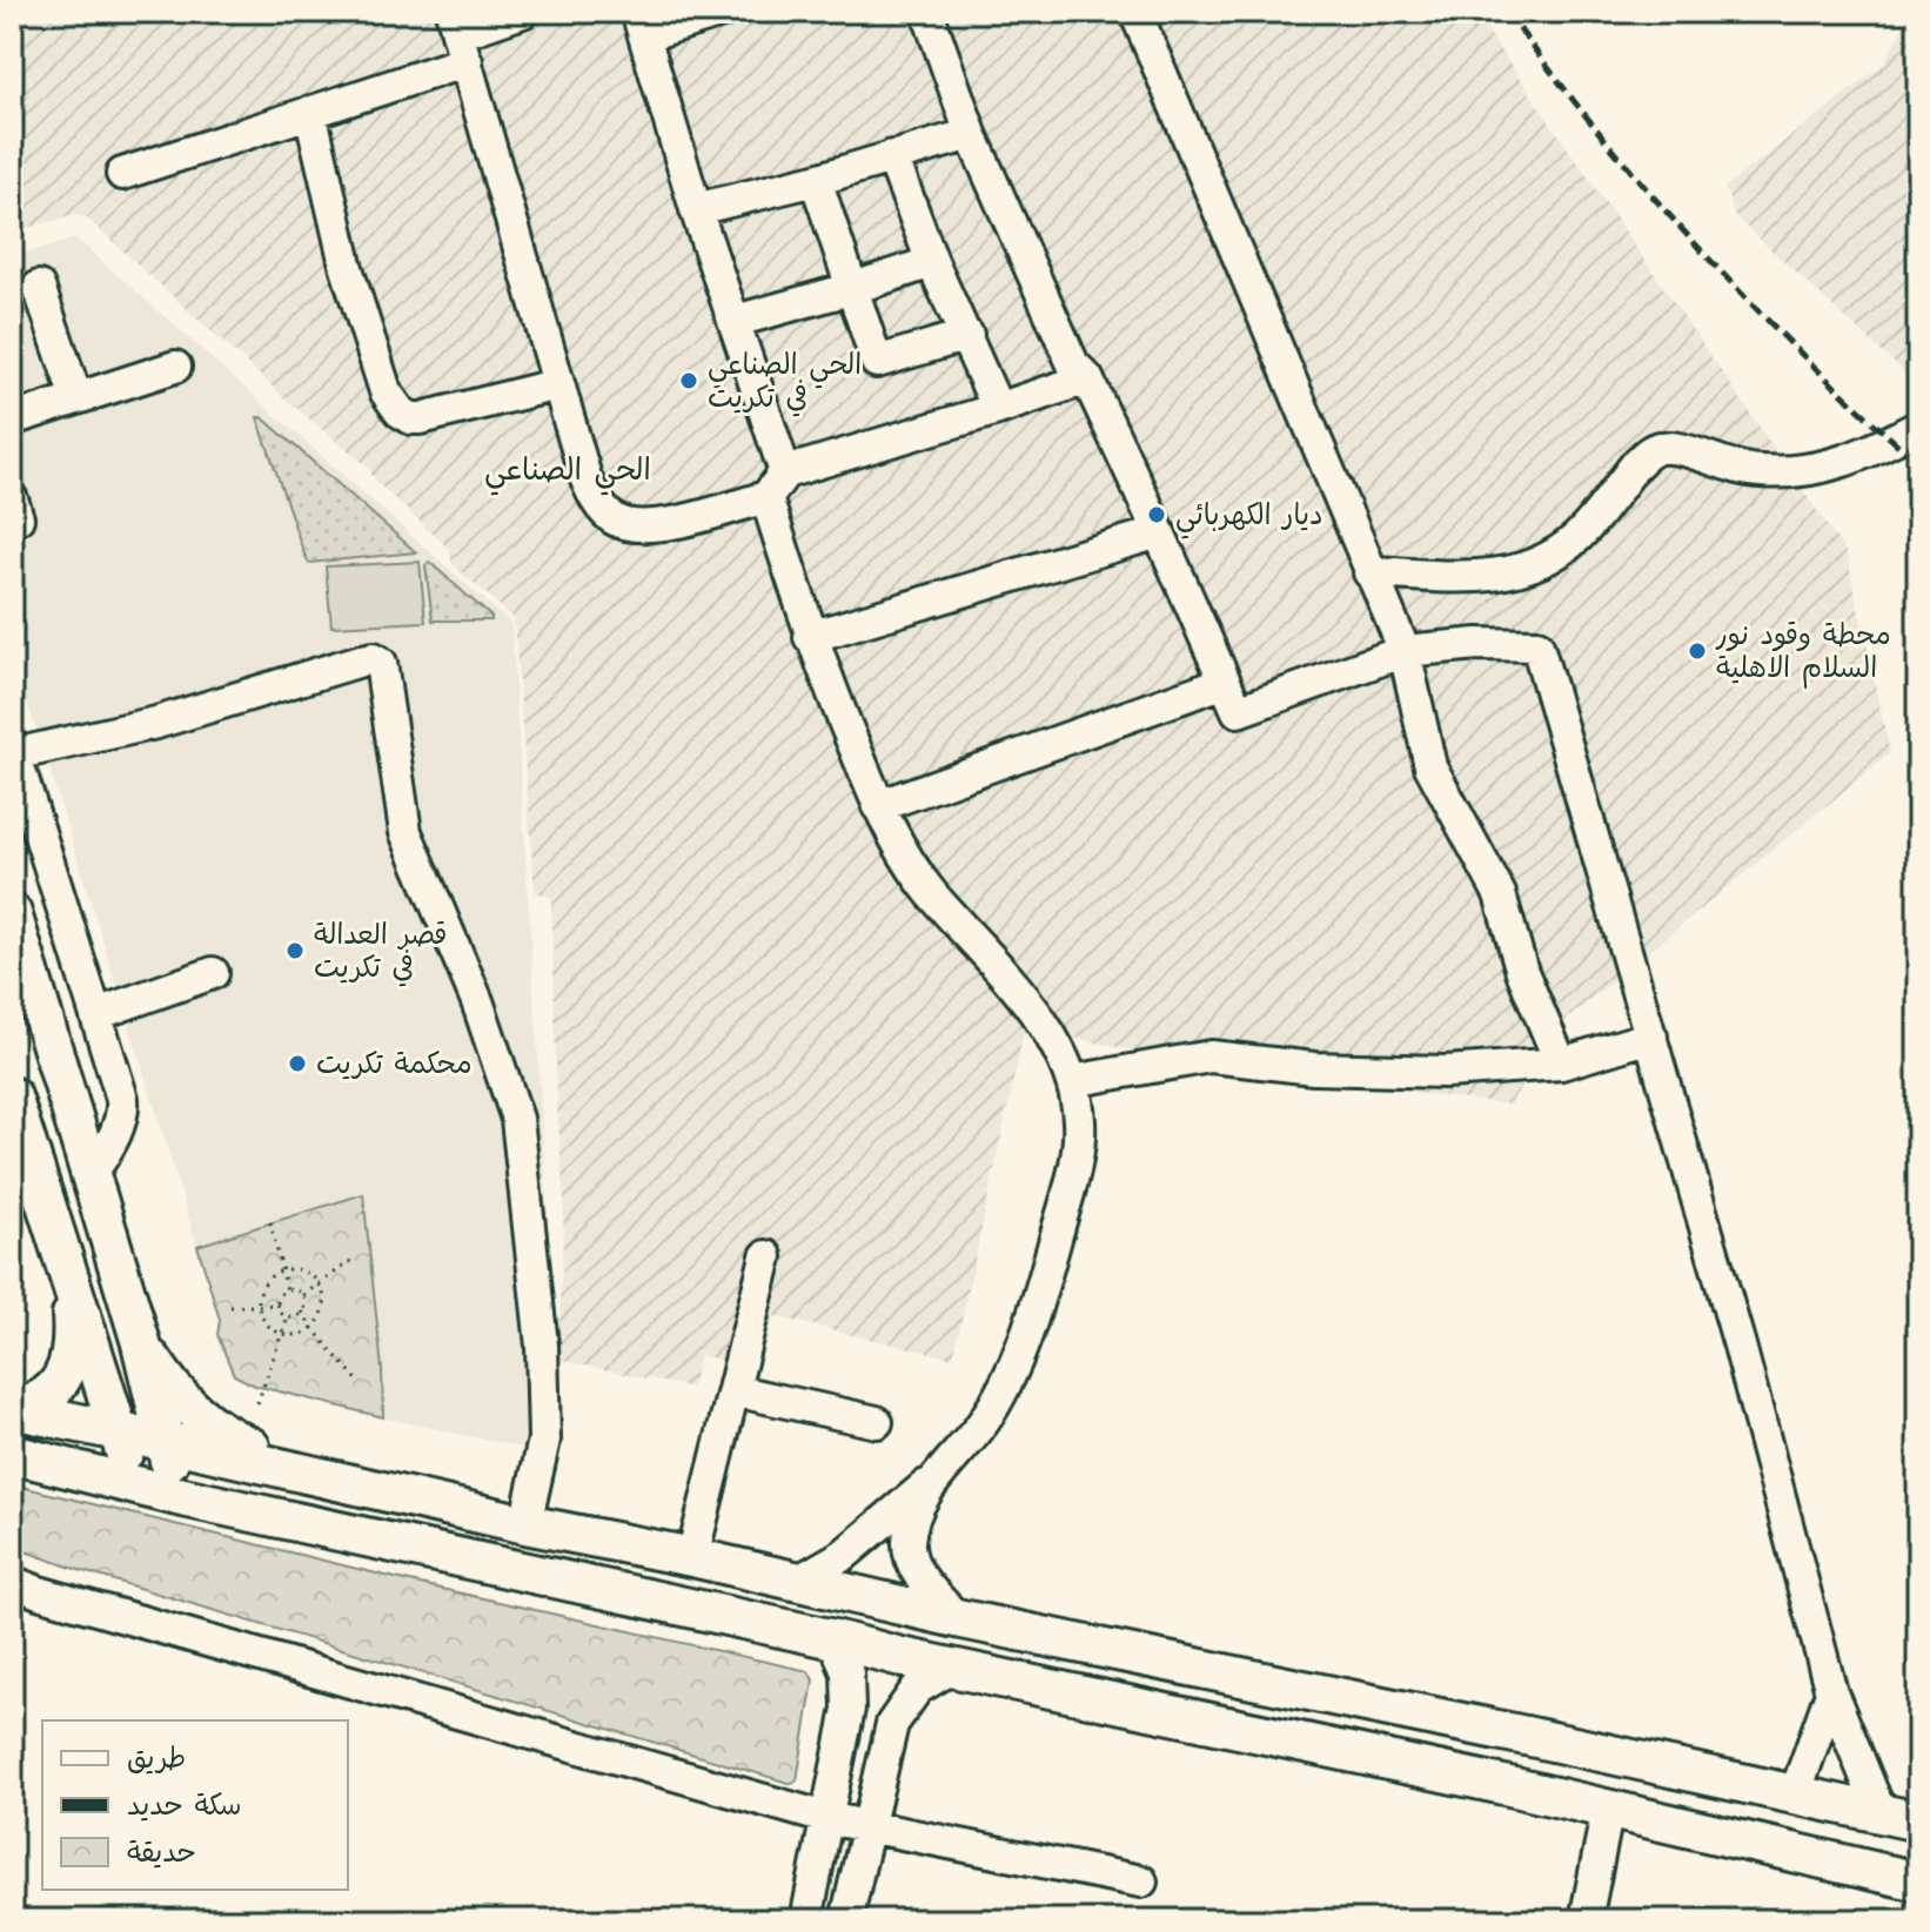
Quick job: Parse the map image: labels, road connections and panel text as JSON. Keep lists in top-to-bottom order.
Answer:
{
  "districts": ["الحي الصناعي"],
  "places": [
    "الحي الصناعي في تكريت",
    "ديار الكهربائي",
    "محطة وقود نور السلام الاهلية",
    "قصر العدالة في تكريت",
    "محكمة تكريت"
  ],
  "legend": ["طريق", "سكة حديد", "حديقة"]
}
